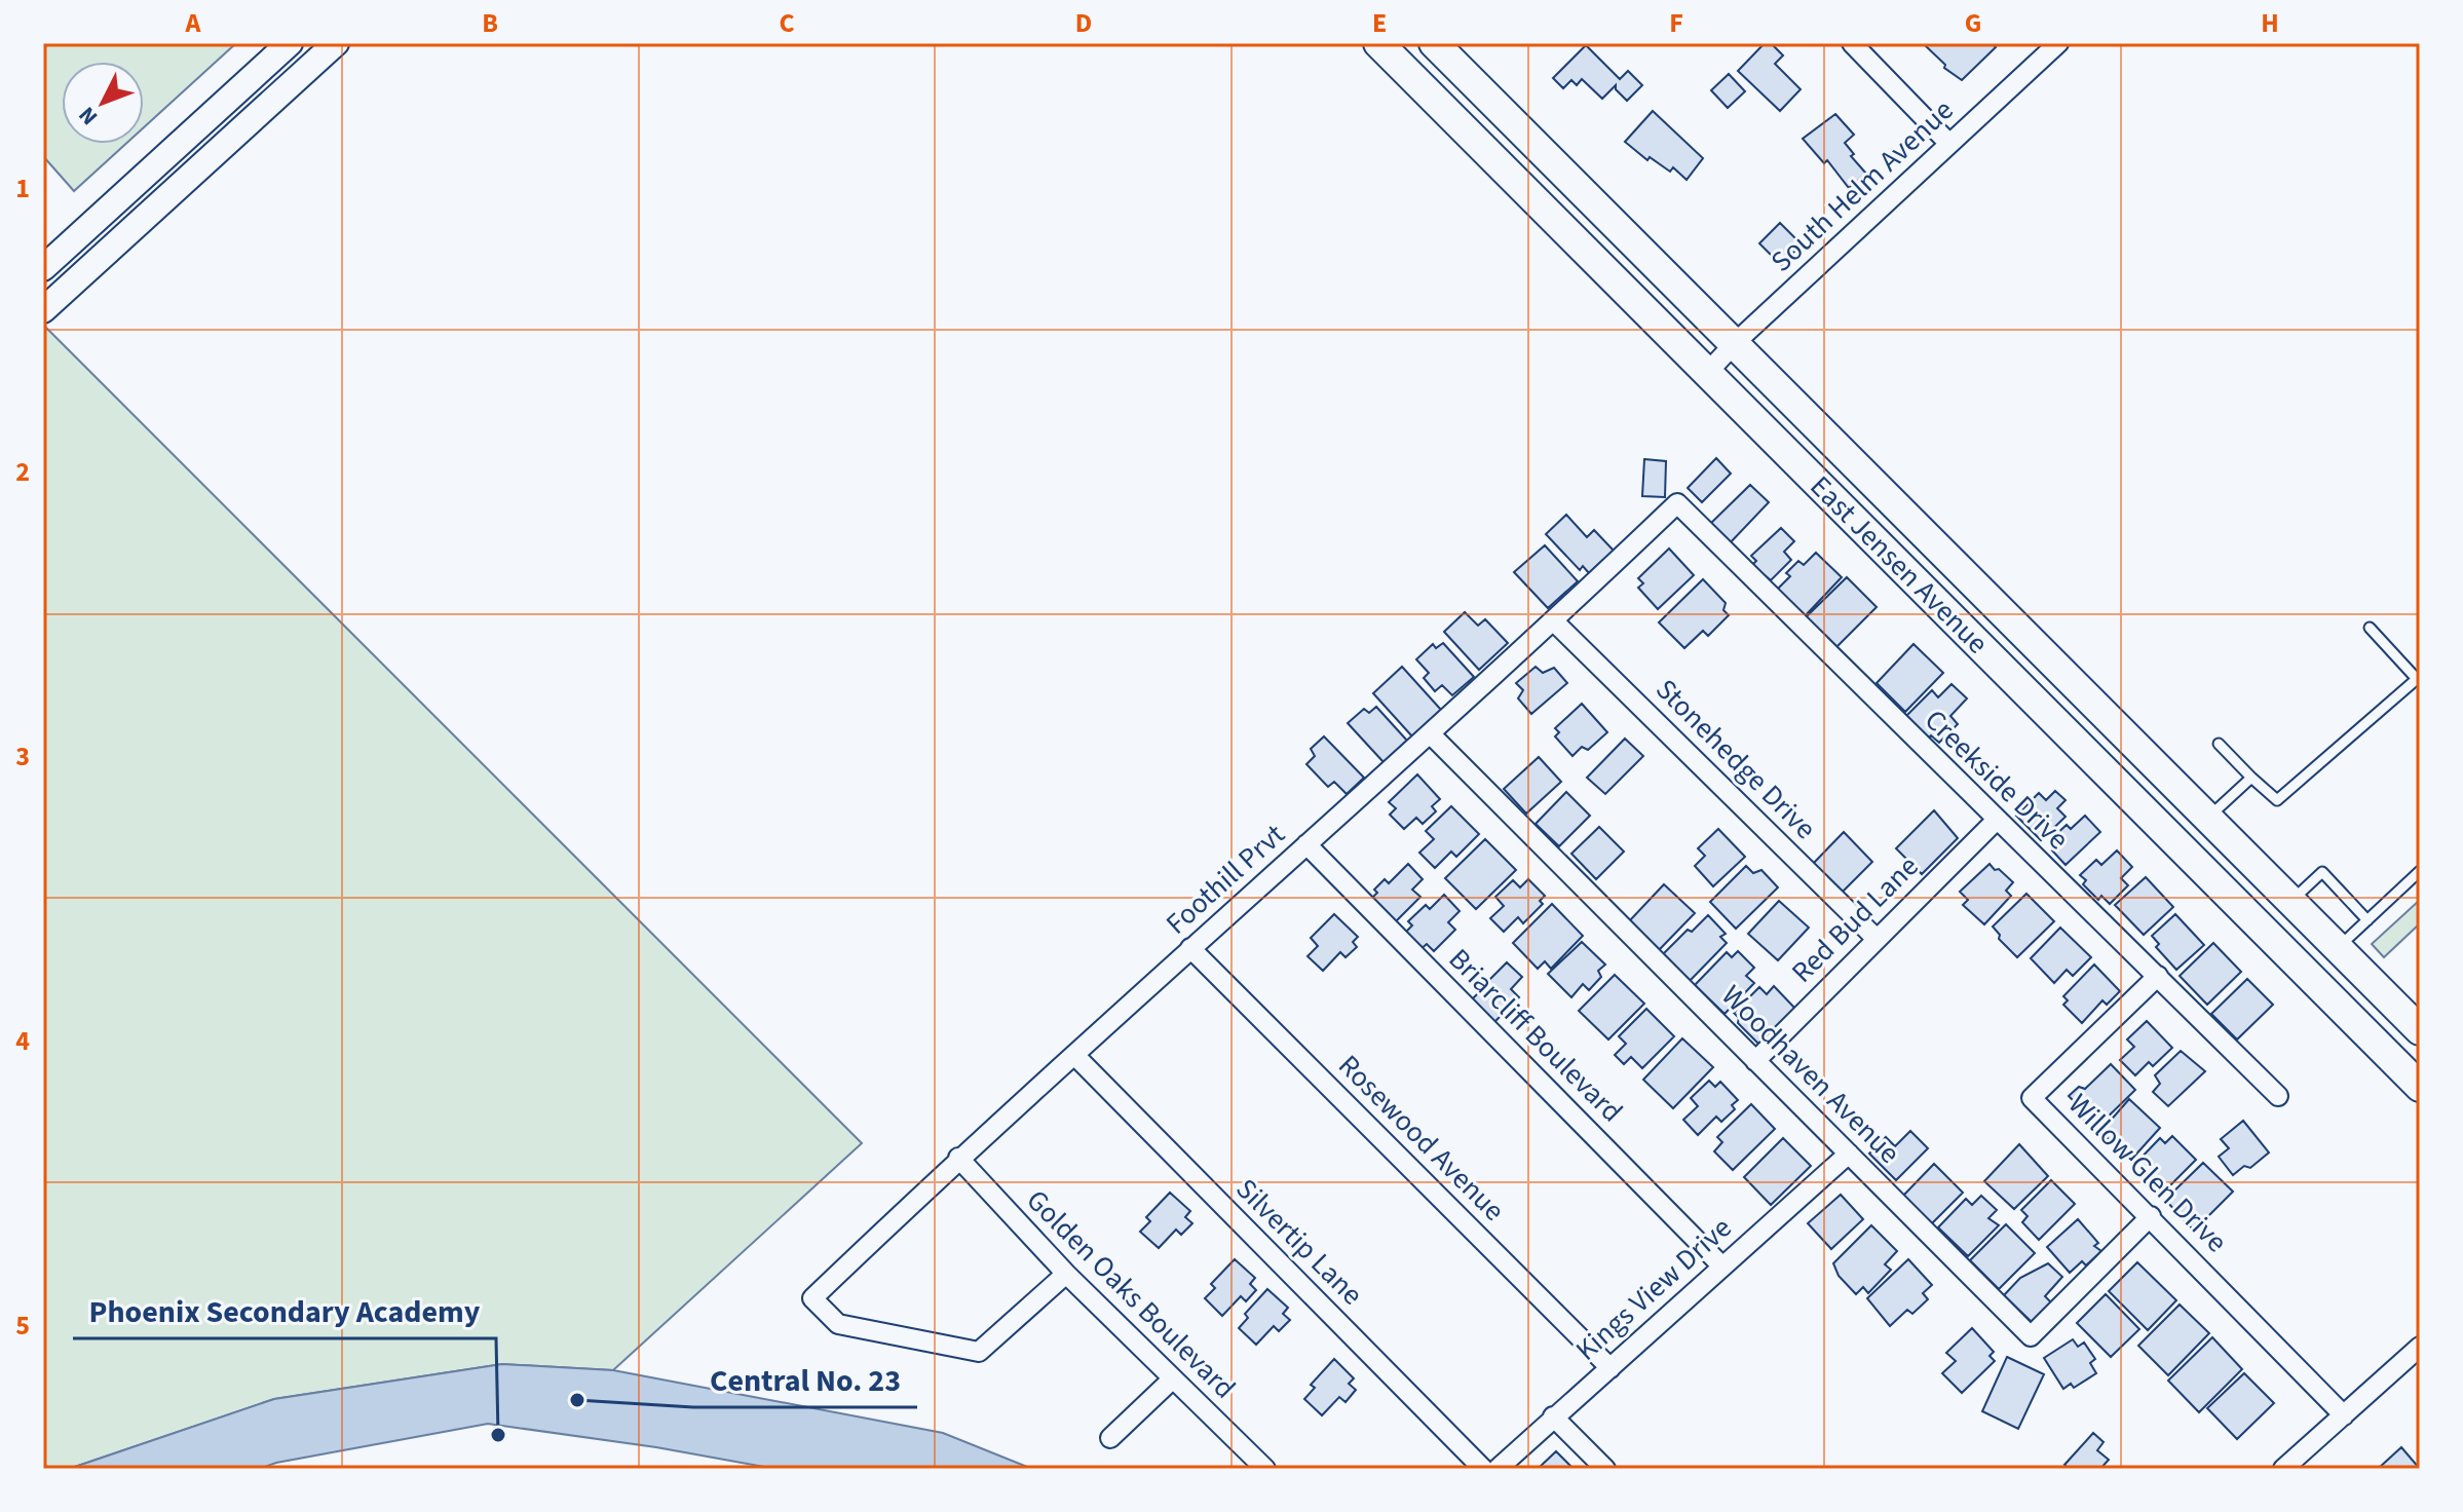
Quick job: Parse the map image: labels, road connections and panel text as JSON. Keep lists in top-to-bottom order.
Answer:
{
  "streets": {
    "main road": ["East Jensen Avenue"],
    "street": [
      "South Helm Avenue",
      "Stonehedge Drive",
      "Creekside Drive",
      "Foothill Prvt",
      "Red Bud Lane",
      "Briarcliff Boulevard",
      "Woodhaven Avenue",
      "Rosewood Avenue",
      "Willow Glen Drive",
      "Silvertip Lane",
      "Kings View Drive",
      "Golden Oaks Boulevard"
    ]
  },
  "crossings": [
    ["South Helm Avenue", "East Jensen Avenue"],
    ["Stonehedge Drive", "Foothill Prvt"],
    ["Stonehedge Drive", "Red Bud Lane"],
    ["Creekside Drive", "Foothill Prvt"],
    ["Creekside Drive", "Red Bud Lane"],
    ["Creekside Drive", "Willow Glen Drive"],
    ["Foothill Prvt", "Briarcliff Boulevard"],
    ["Foothill Prvt", "Woodhaven Avenue"],
    ["Foothill Prvt", "Rosewood Avenue"],
    ["Foothill Prvt", "Silvertip Lane"],
    ["Foothill Prvt", "Golden Oaks Boulevard"],
    ["Red Bud Lane", "Woodhaven Avenue"],
    ["Briarcliff Boulevard", "Kings View Drive"],
    ["Woodhaven Avenue", "Willow Glen Drive"],
    ["Woodhaven Avenue", "Kings View Drive"],
    ["Rosewood Avenue", "Kings View Drive"]
  ],
  "places": ["Central No. 23", "Phoenix Secondary Academy"],
  "north": "bottom left",
  "grid": {
    "columns": [
      "A",
      "B",
      "C",
      "D",
      "E",
      "F",
      "G",
      "H"
    ],
    "rows": [
      "1",
      "2",
      "3",
      "4",
      "5"
    ]
  }
}
